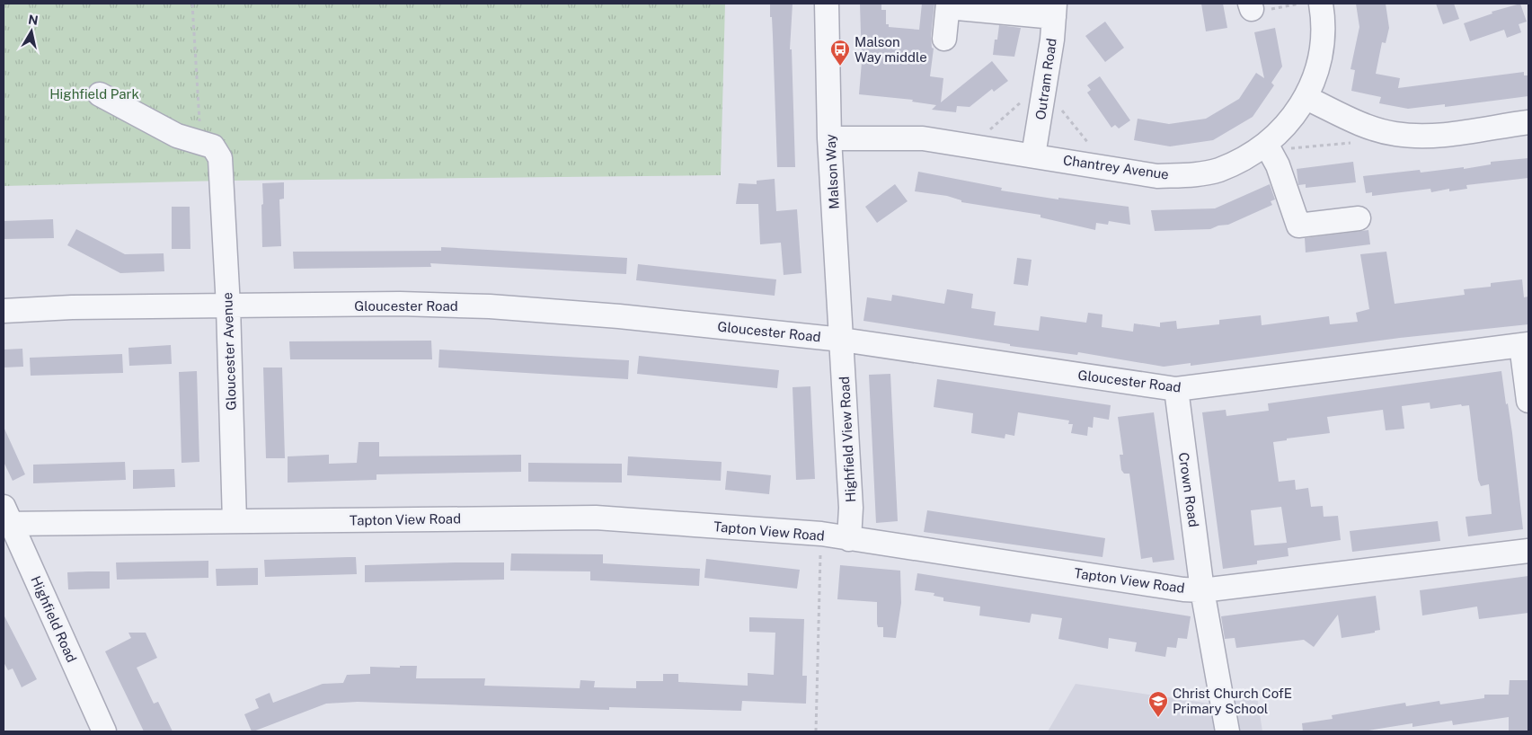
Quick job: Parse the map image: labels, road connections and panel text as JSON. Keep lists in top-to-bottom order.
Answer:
{
  "streets": {
    "street": [
      "Outram Road",
      "Chantrey Avenue",
      "Malson Way",
      "Gloucester Road",
      "Gloucester Avenue",
      "Highfield View Road",
      "Crown Road",
      "Tapton View Road",
      "Highfield Road"
    ]
  },
  "crossings": [
    ["Outram Road", "Chantrey Avenue"],
    ["Chantrey Avenue", "Malson Way"],
    ["Malson Way", "Gloucester Road"],
    ["Malson Way", "Highfield View Road"],
    ["Gloucester Road", "Gloucester Avenue"],
    ["Gloucester Road", "Highfield View Road"],
    ["Gloucester Road", "Crown Road"],
    ["Gloucester Avenue", "Tapton View Road"],
    ["Highfield View Road", "Tapton View Road"],
    ["Crown Road", "Tapton View Road"],
    ["Tapton View Road", "Highfield Road"]
  ],
  "parks": ["Highfield Park"],
  "places": {
    "bus stop": ["Malson Way middle"],
    "school or university": ["Christ Church CofE Primary School"]
  },
  "north": "top"
}
